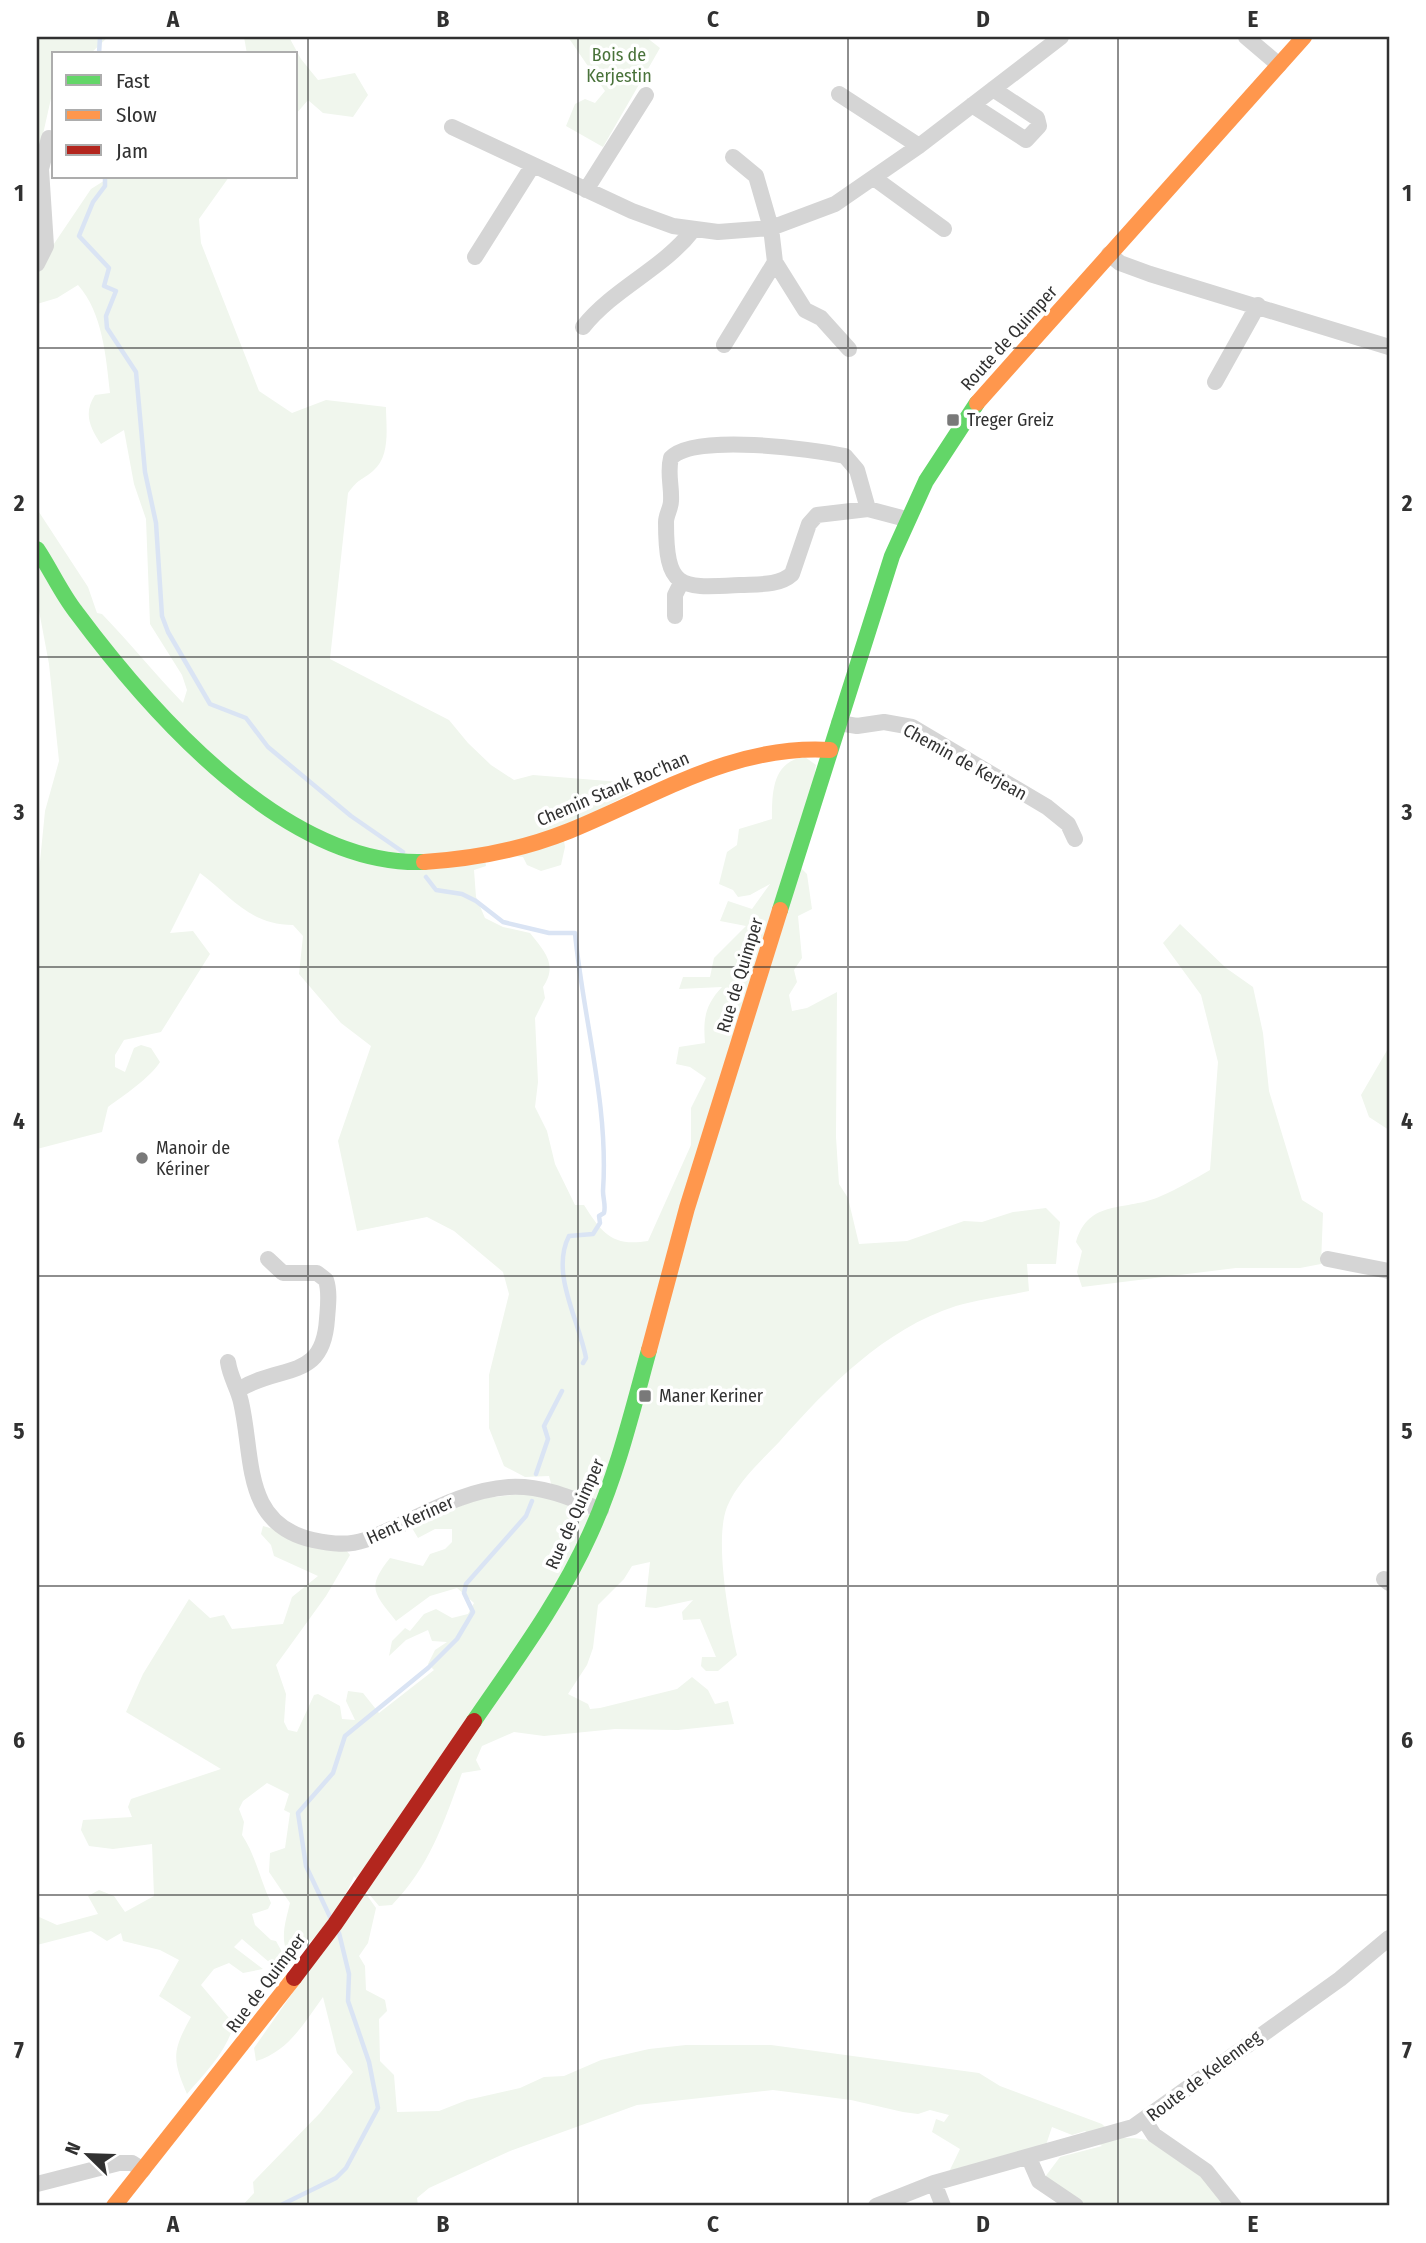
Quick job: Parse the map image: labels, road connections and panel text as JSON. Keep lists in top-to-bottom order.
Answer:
{
  "streets": {
    "main road": ["Route de Quimper", "Chemin Stank Roc'han", "Rue de Quimper"],
    "street": ["Chemin de Kerjean", "Hent Keriner", "Route de Kelenneg"]
  },
  "crossings": [
    ["Route de Quimper", "Chemin de Kerjean"],
    ["Route de Quimper", "Rue de Quimper"],
    ["Chemin de Kerjean", "Rue de Quimper"],
    ["Chemin Stank Roc'han", "Rue de Quimper"],
    ["Rue de Quimper", "Hent Keriner"]
  ],
  "parks": ["Bois de Kerjestin"],
  "places": {
    "transit": ["Treger Greiz", "Maner Keriner"],
    "other": ["Manoir de Kériner"]
  },
  "legend": ["Fast", "Slow", "Jam"],
  "north": "top left",
  "grid": {
    "columns": [
      "A",
      "B",
      "C",
      "D",
      "E"
    ],
    "rows": [
      "1",
      "2",
      "3",
      "4",
      "5",
      "6",
      "7"
    ]
  }
}
